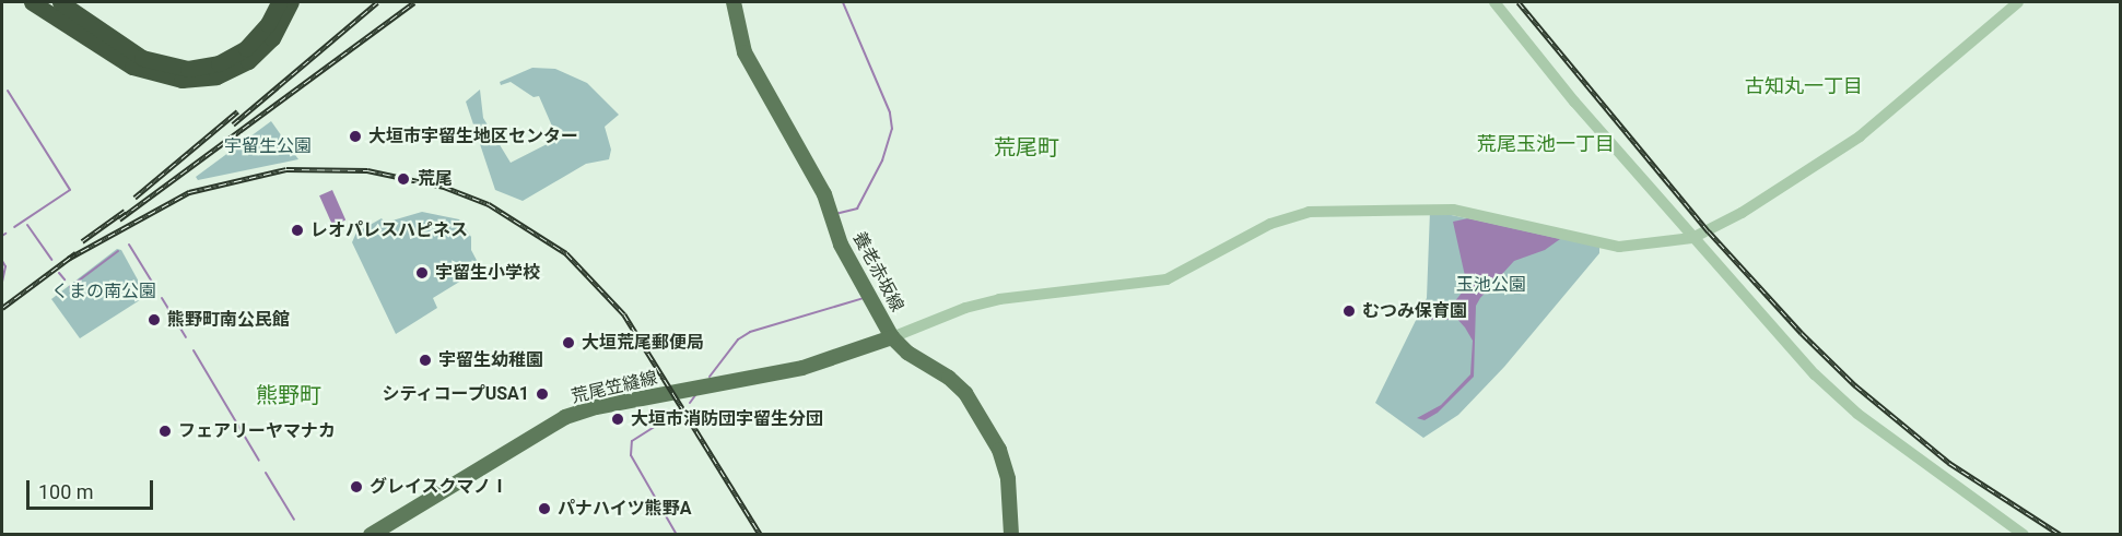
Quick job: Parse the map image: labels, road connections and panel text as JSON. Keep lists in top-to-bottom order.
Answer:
{
  "streets": {
    "main road": ["養老赤坂線", "荒尾笠縫線"]
  },
  "crossings": [
    ["養老赤坂線", "荒尾笠縫線"]
  ],
  "districts": [
    "古知丸一丁目",
    "荒尾玉池一丁目",
    "荒尾町",
    "熊野町"
  ],
  "parks": ["宇留生公園", "玉池公園", "くまの南公園"],
  "places": [
    "大垣市宇留生地区センター",
    "荒尾",
    "レオパレスハピネス",
    "宇留生小学校",
    "むつみ保育園",
    "熊野町南公民館",
    "大垣荒尾郵便局",
    "宇留生幼稚園",
    "シティコープUSA1",
    "大垣市消防団宇留生分団",
    "フェアリーヤマナカ",
    "グレイスクマノⅠ",
    "パナハイツ熊野A"
  ],
  "scale_bar": "100 m"
}
